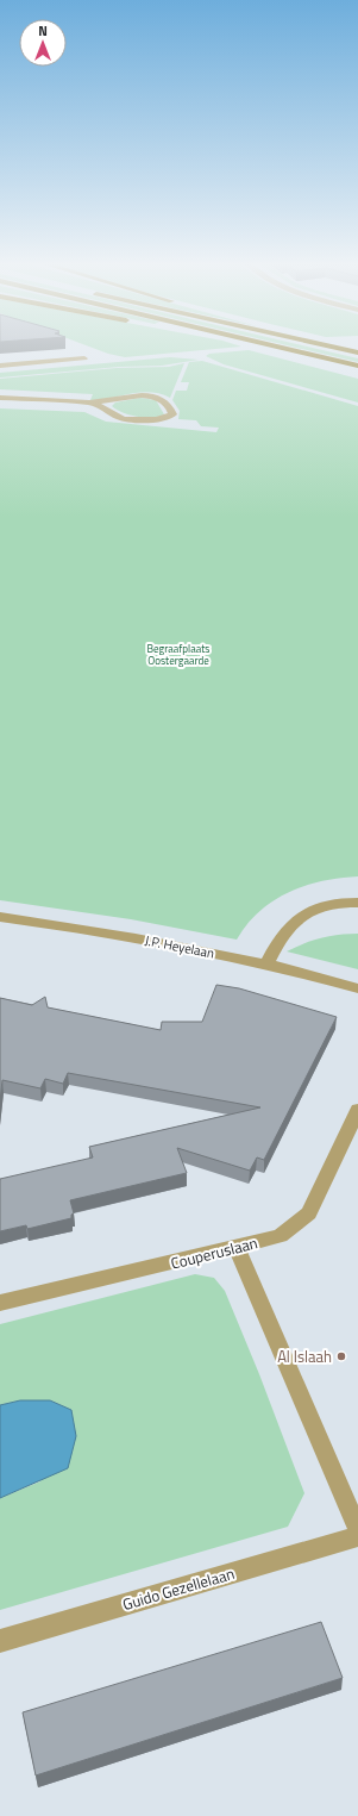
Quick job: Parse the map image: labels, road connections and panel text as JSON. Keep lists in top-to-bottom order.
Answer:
{
  "streets": {
    "street": ["J.P. Heyelaan", "Couperuslaan", "Guido Gezellelaan"]
  },
  "parks": ["Begraafplaats Oostergaarde"],
  "places": ["Al Islaah"],
  "north": "top"
}
